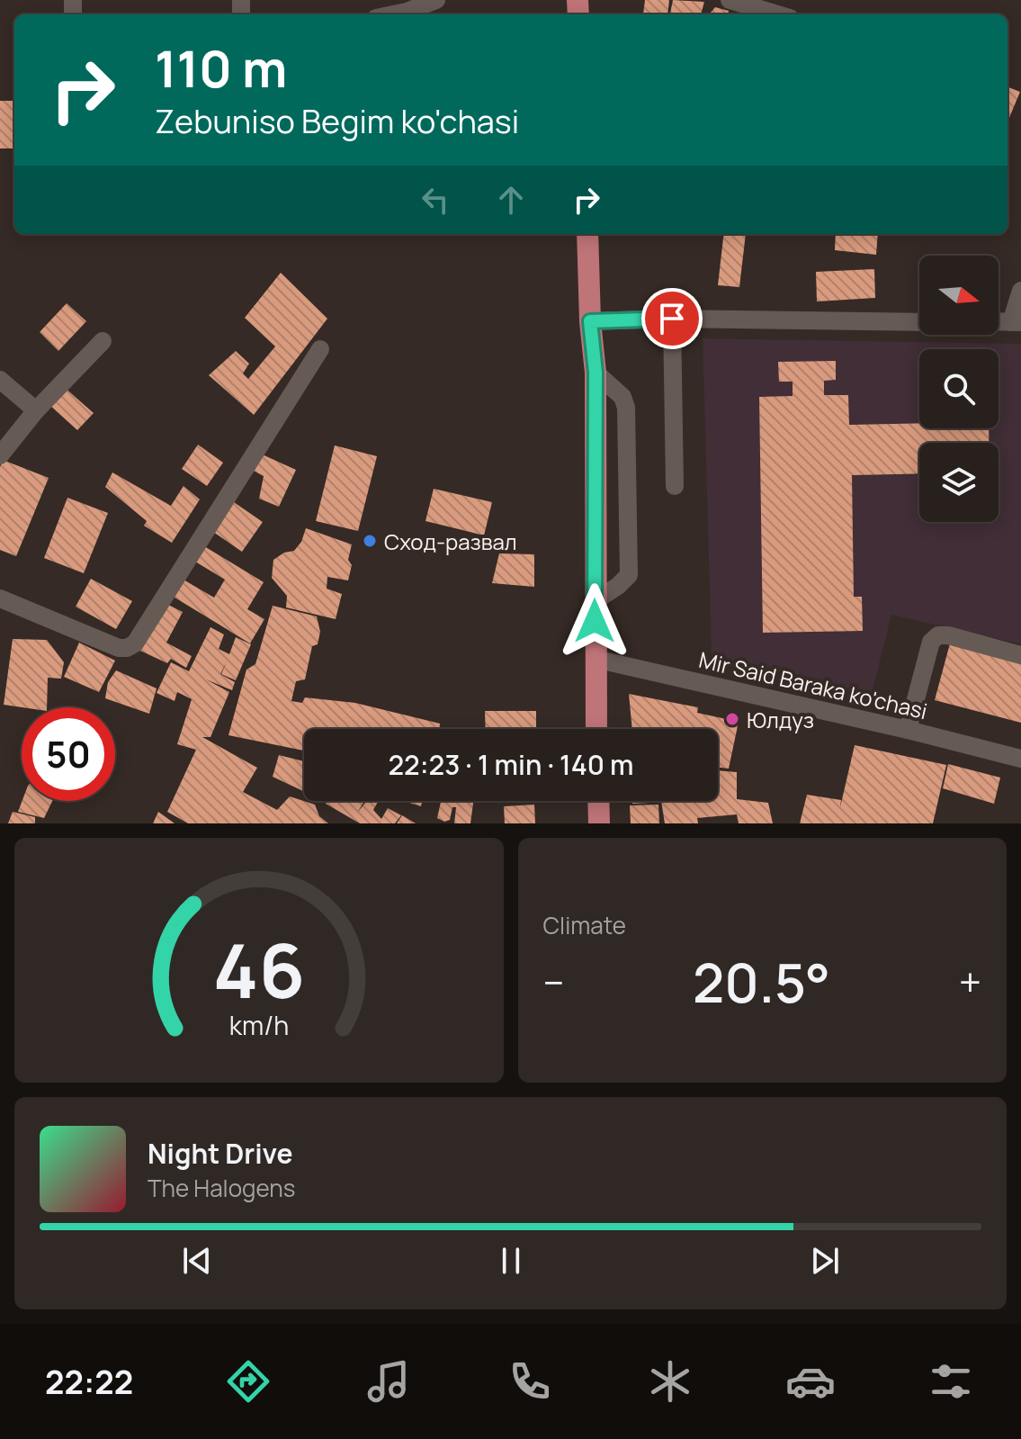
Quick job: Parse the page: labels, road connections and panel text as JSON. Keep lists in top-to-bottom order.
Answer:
{
  "streets": {
    "street": ["Mir Said Baraka ko'chasi"]
  },
  "places": ["Сход-развал", "Юлдуз"],
  "north": "right",
  "page": {
    "turn": ["110 m", "Zebuniso Begim ko'chasi"],
    "limit": "50",
    "trip": "22:23 · 1 min · 140 m",
    "tile": "Climate",
    "heat": ["−", "20.5°", "+"],
    "song": ["Night Drive", "The Halogens"],
    "tabs": "22:22",
    "gauge": ["46", "km/h"]
  }
}
